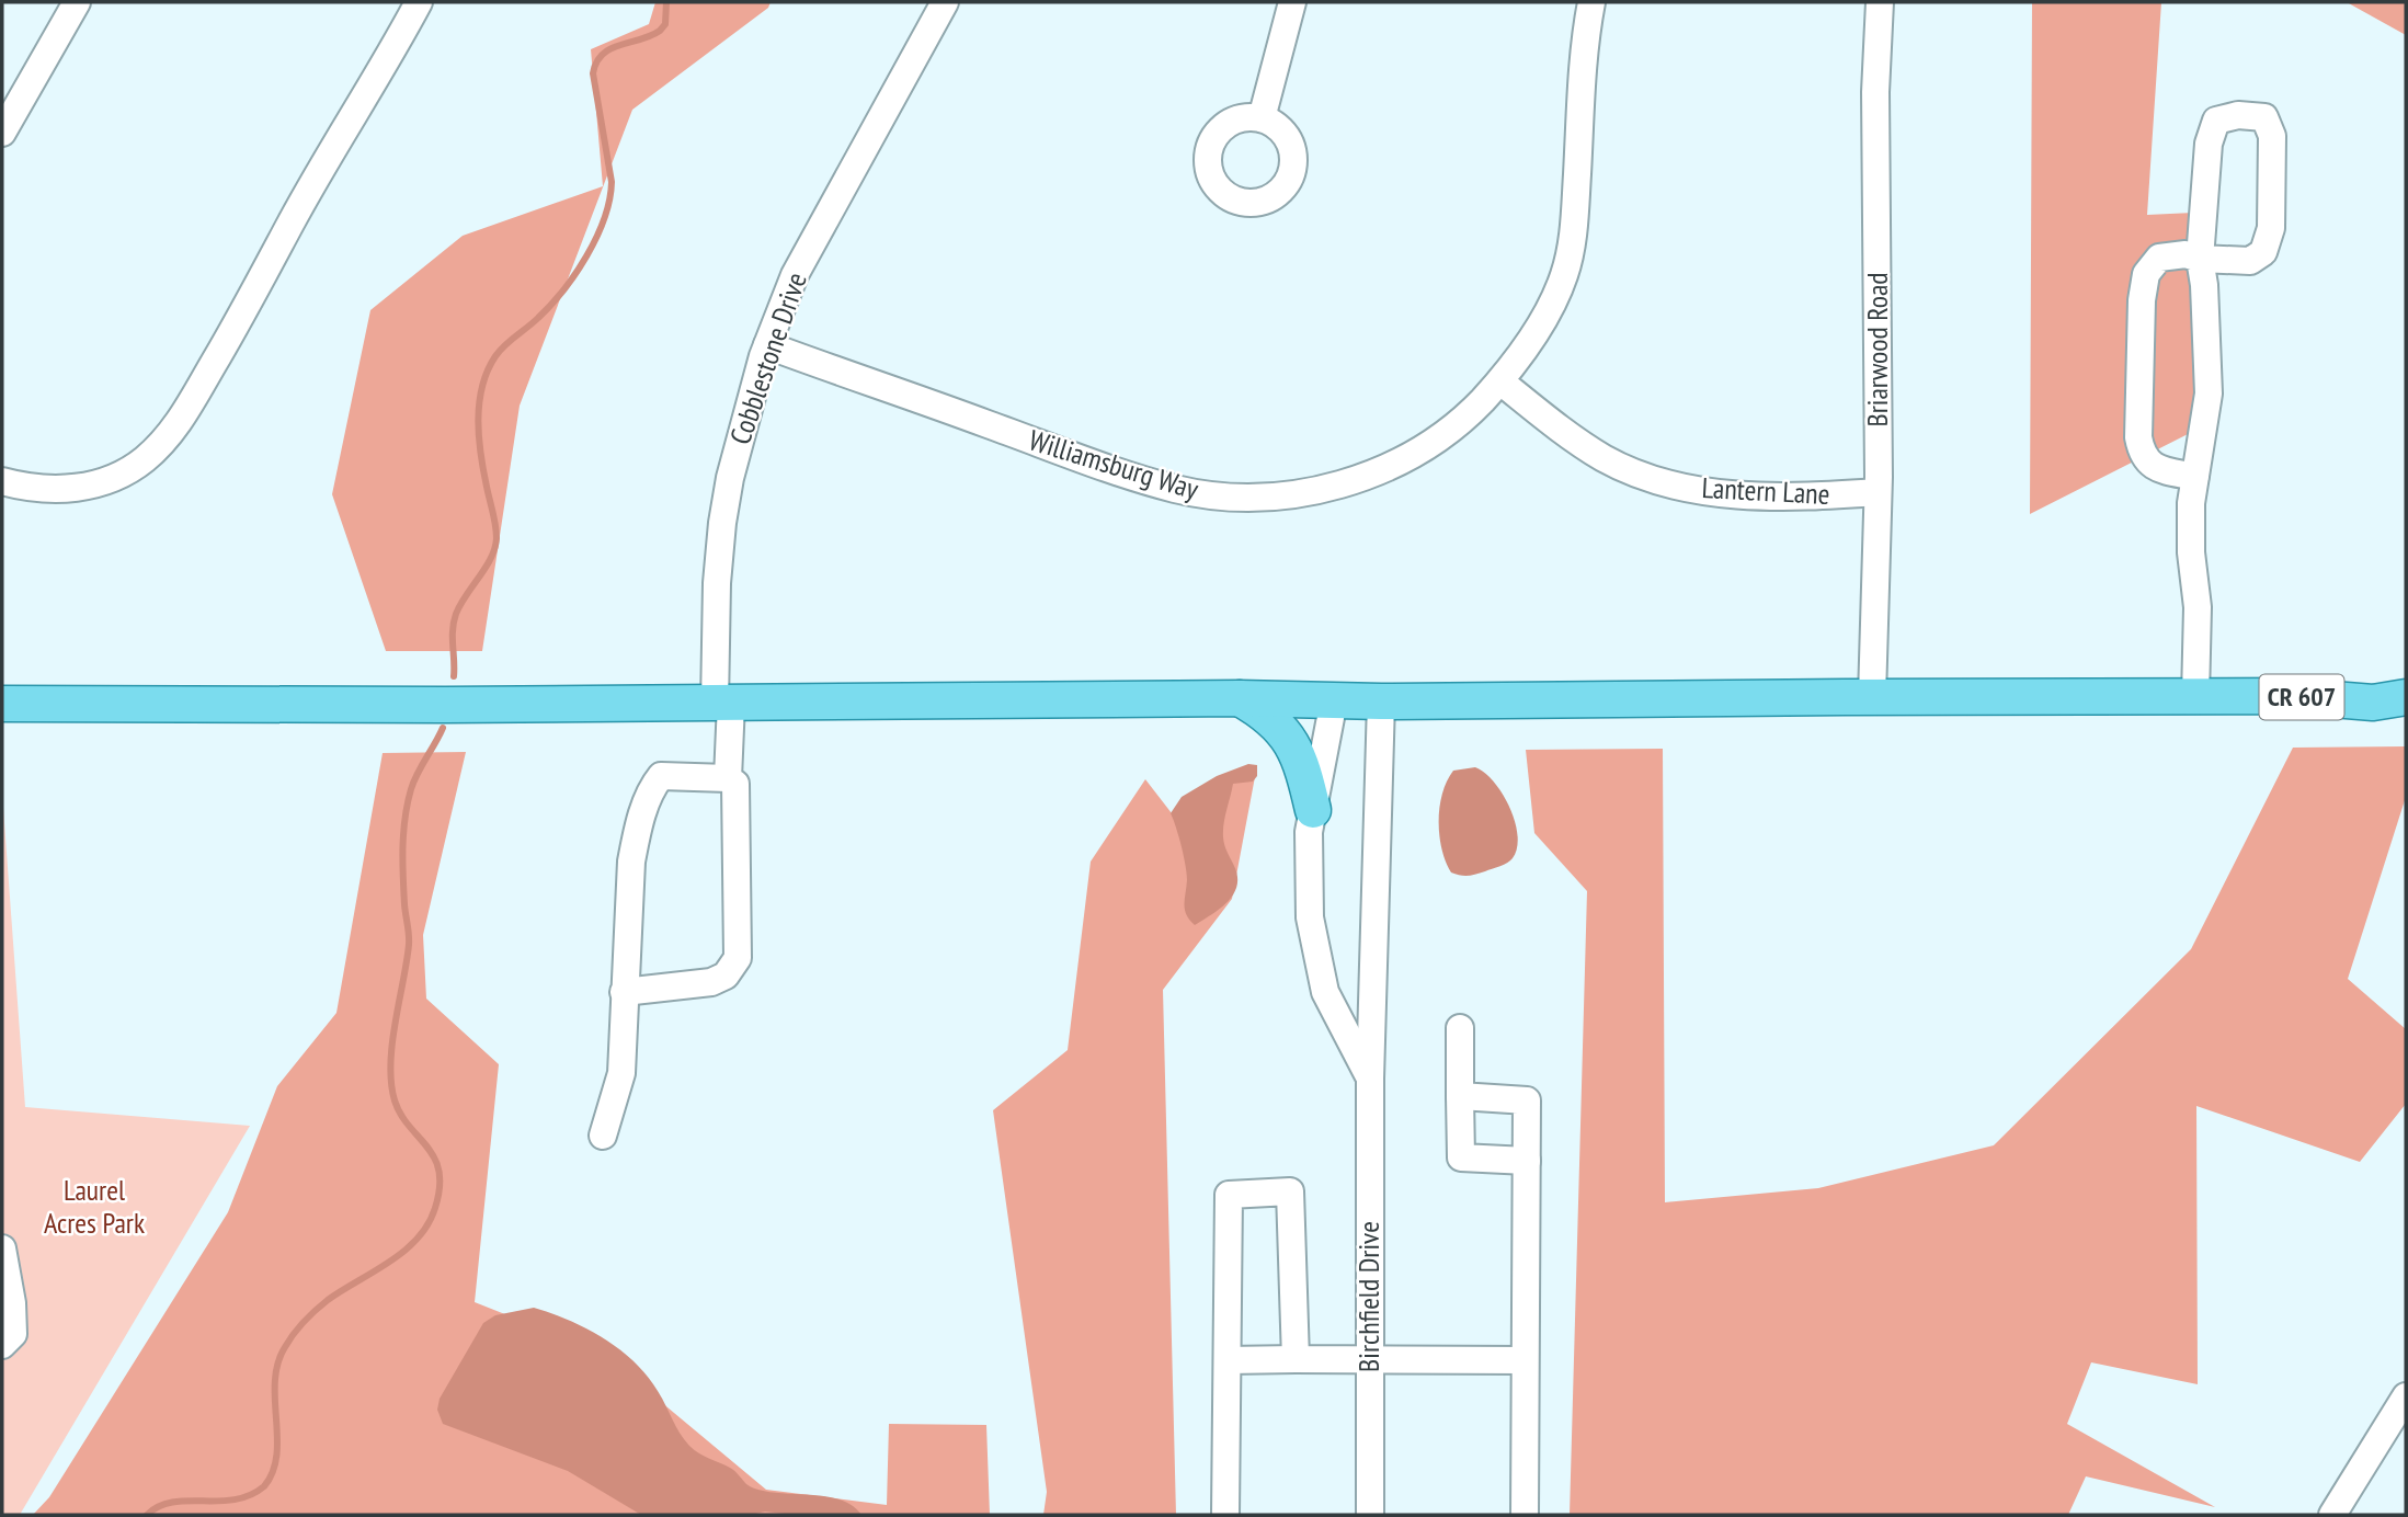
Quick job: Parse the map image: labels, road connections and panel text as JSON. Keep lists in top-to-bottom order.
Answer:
{
  "streets": {
    "main road": ["CR 607"],
    "street": [
      "Briarwood Road",
      "Cobblestone Drive",
      "Williamsburg Way",
      "Lantern Lane",
      "Birchfield Drive"
    ]
  },
  "crossings": [
    ["Briarwood Road", "Lantern Lane"],
    ["Cobblestone Drive", "Williamsburg Way"],
    ["Williamsburg Way", "Lantern Lane"]
  ],
  "parks": ["Laurel Acres Park"]
}
